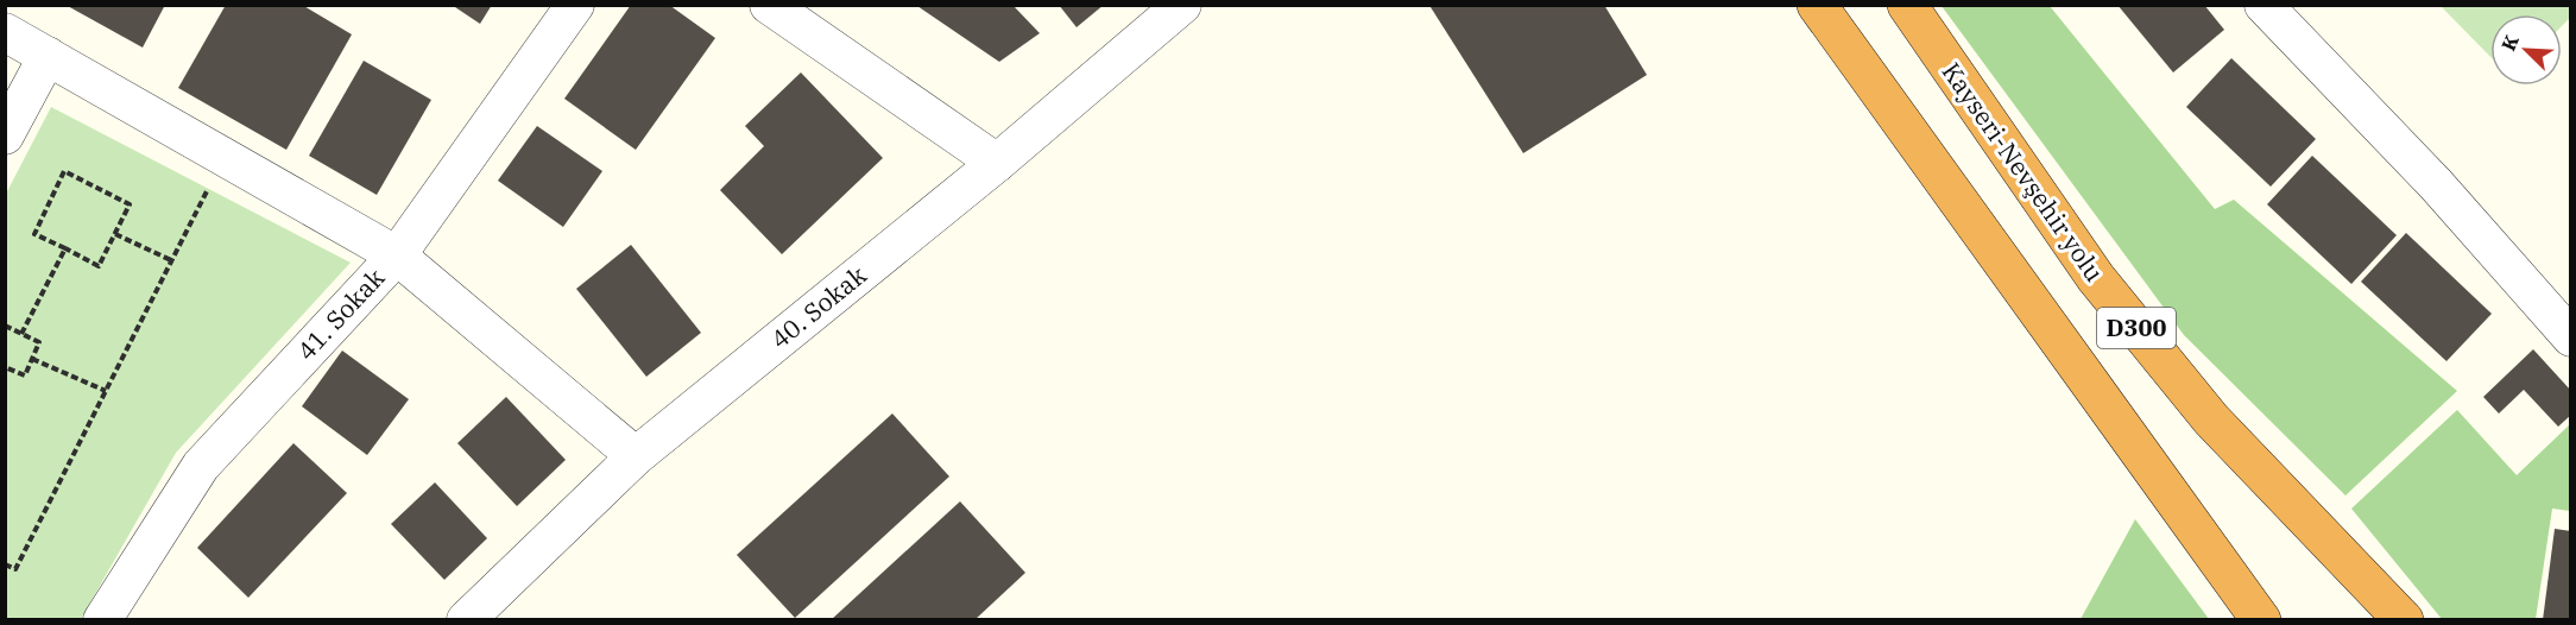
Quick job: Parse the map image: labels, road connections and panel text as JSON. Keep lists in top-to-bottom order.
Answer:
{
  "streets": {
    "highway": ["Kayseri-Nevşehir yolu", "D300"],
    "street": ["40. Sokak", "41. Sokak"]
  },
  "north": "top left"
}
